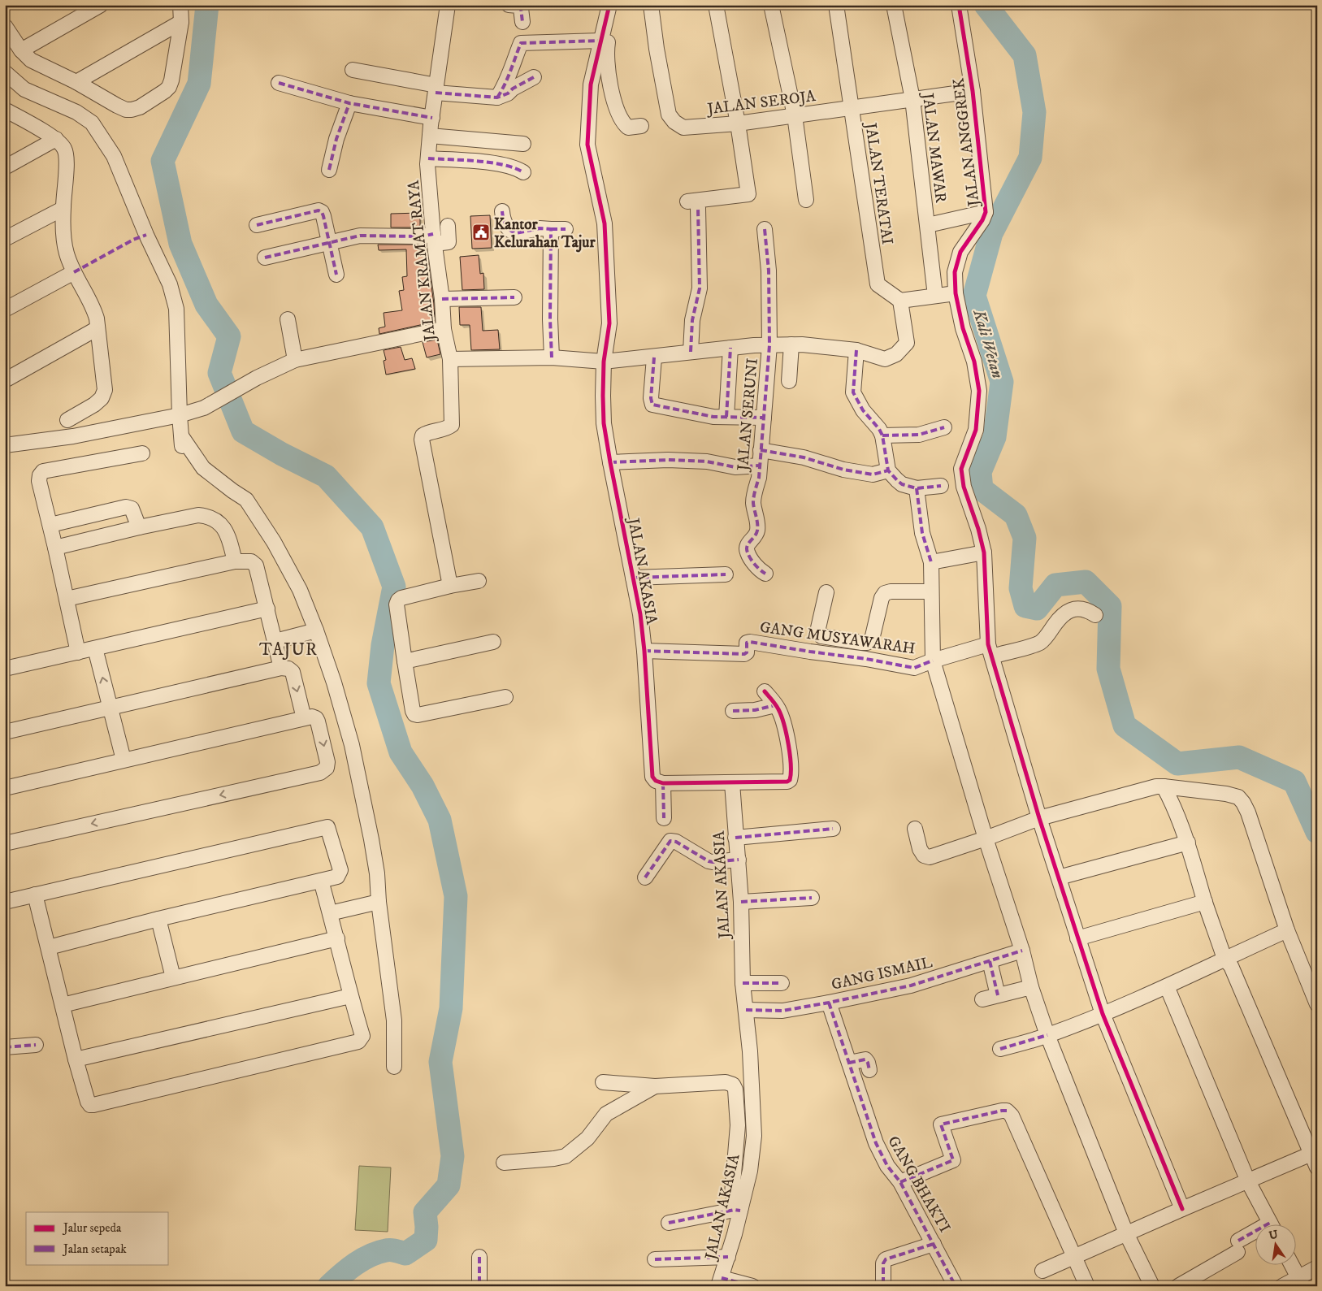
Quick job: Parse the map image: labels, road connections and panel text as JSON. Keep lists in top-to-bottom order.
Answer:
{
  "streets": {
    "street": [
      "JALAN SEROJA",
      "JALAN ANGGREK",
      "JALAN MAWAR",
      "JALAN TERATAI",
      "JALAN KRAMAT RAYA",
      "JALAN SERUNI",
      "JALAN AKASIA",
      "GANG MUSYAWARAH",
      "GANG ISMAIL",
      "GANG BHAKTI"
    ]
  },
  "crossings": [
    ["JALAN SEROJA", "JALAN ANGGREK"],
    ["JALAN SEROJA", "JALAN MAWAR"],
    ["JALAN SEROJA", "JALAN TERATAI"],
    ["JALAN TERATAI", "JALAN KRAMAT RAYA"],
    ["JALAN KRAMAT RAYA", "JALAN SERUNI"],
    ["JALAN KRAMAT RAYA", "JALAN AKASIA"],
    ["JALAN AKASIA", "GANG MUSYAWARAH"],
    ["JALAN AKASIA", "GANG ISMAIL"],
    ["GANG ISMAIL", "GANG BHAKTI"]
  ],
  "districts": ["TAJUR"],
  "water": ["Kali Wetan"],
  "places": {
    "public building": ["Kantor Kelurahan Tajur"]
  },
  "legend": ["Jalur sepeda", "Jalan setapak"],
  "north": "top"
}
